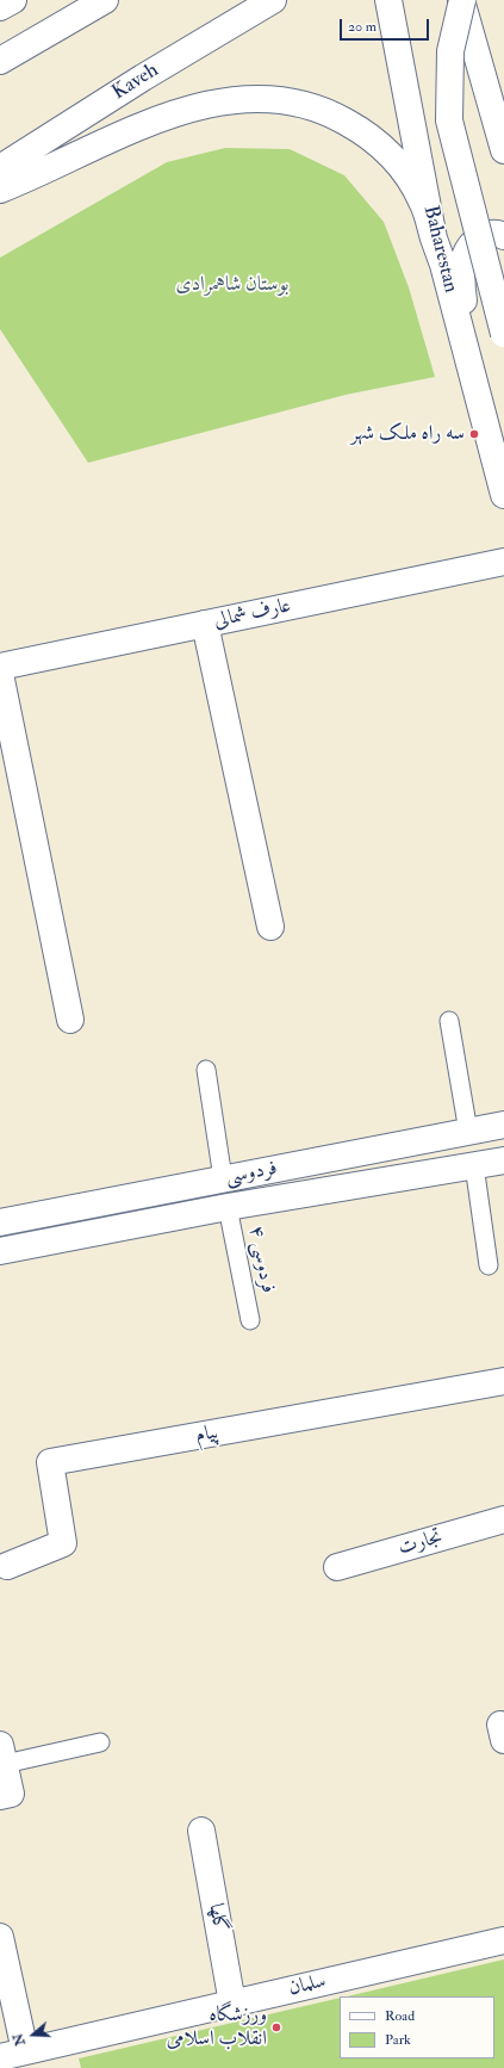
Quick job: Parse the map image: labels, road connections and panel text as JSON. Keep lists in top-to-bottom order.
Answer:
{
  "streets": {
    "street": [
      "Kaveh",
      "Baharestan",
      "عارف شمالی",
      "فردوسی",
      "پیام",
      "تجارت",
      "گلها",
      "سلمان"
    ],
    "lane": ["فردوسی ۴"]
  },
  "crossings": [
    ["فردوسی", "فردوسی ۴"],
    ["گلها", "سلمان"]
  ],
  "parks": ["بوستان شاهمرادی"],
  "places": ["سه راه ملک شهر", "ورزشگاه انقلاب اسلامی"],
  "legend": ["Road", "Park"],
  "scale_bar": "20 m",
  "north": "left"
}
